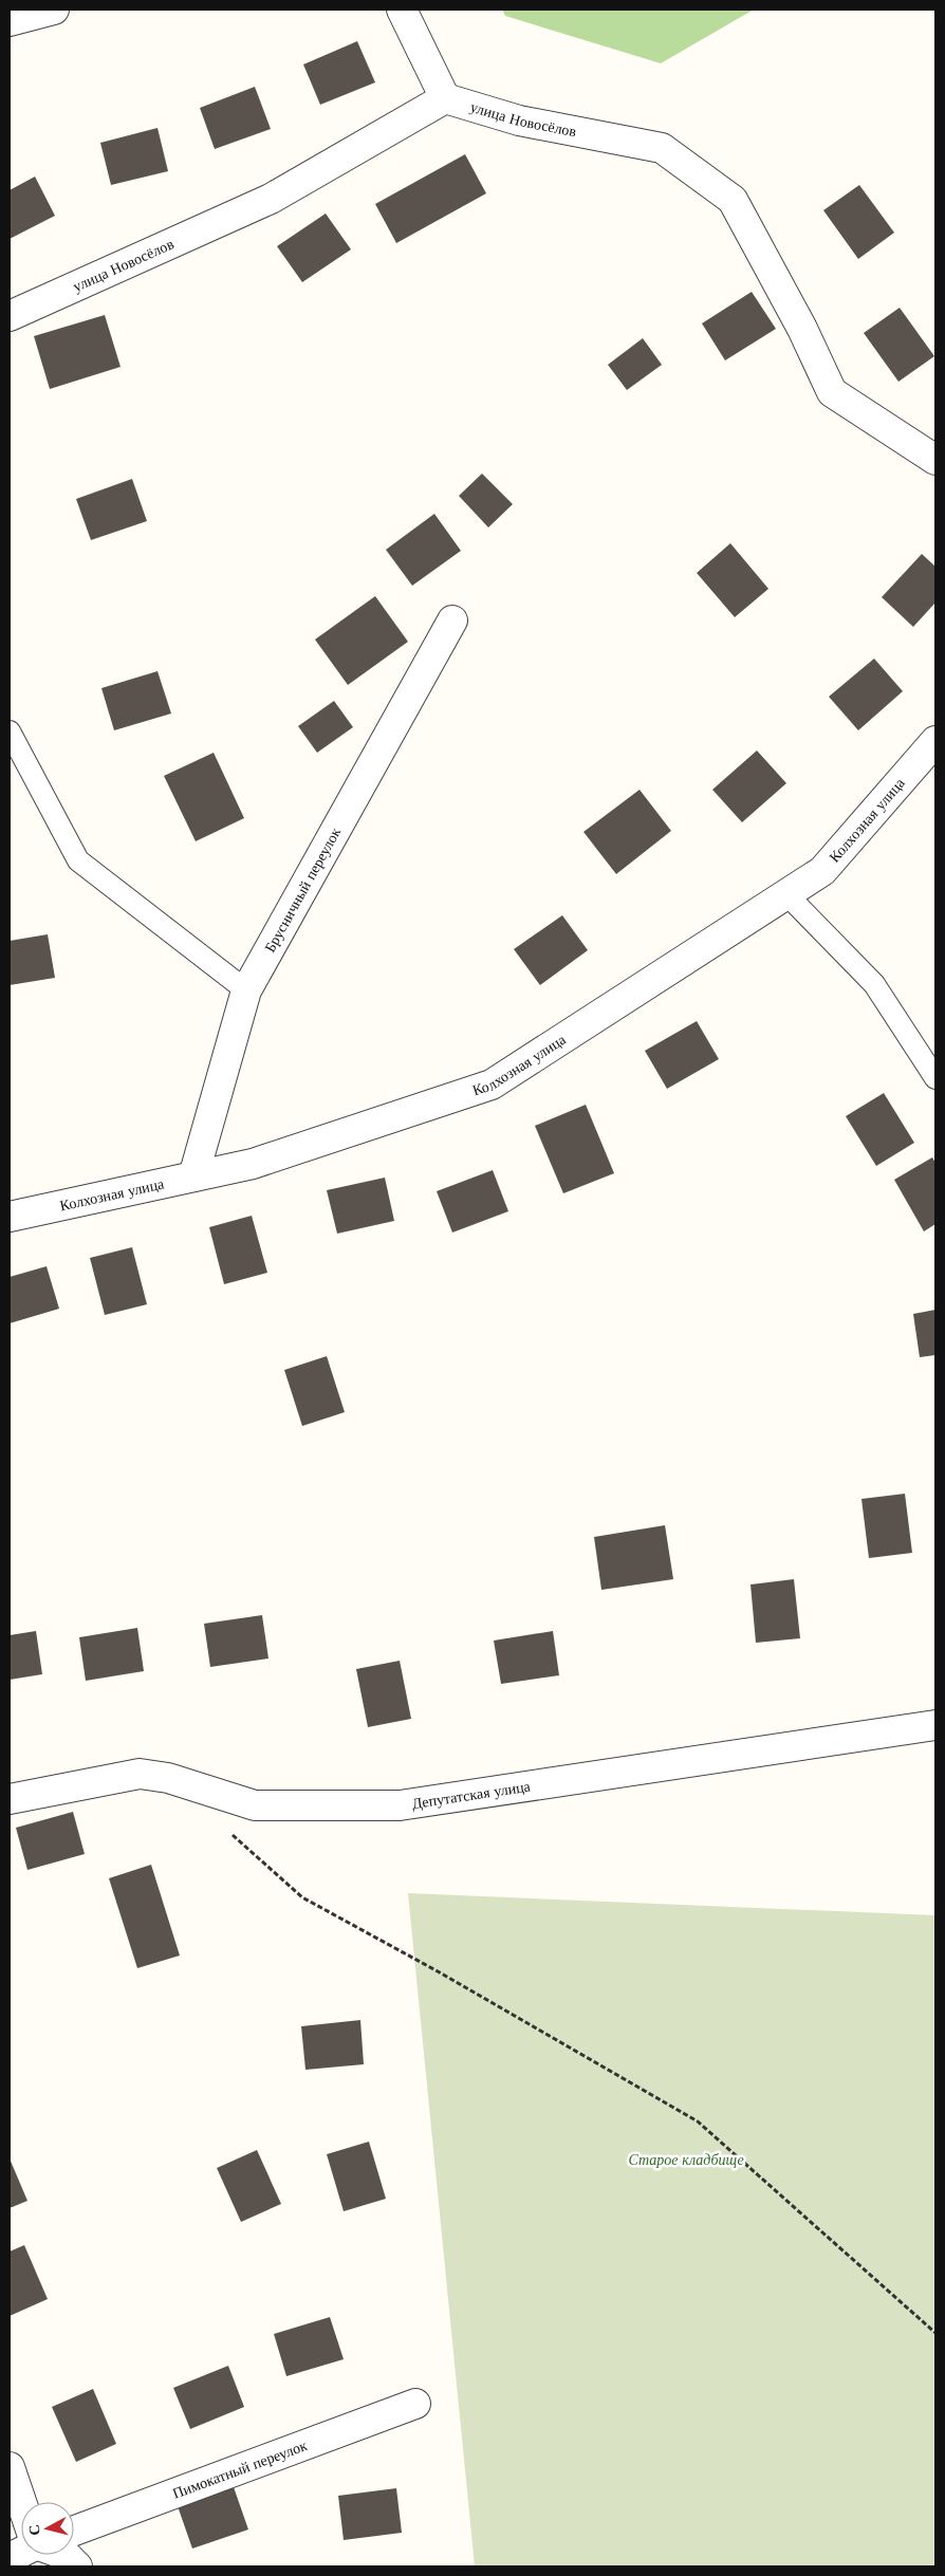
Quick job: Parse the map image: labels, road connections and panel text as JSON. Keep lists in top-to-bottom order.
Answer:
{
  "streets": {
    "street": [
      "улица Новосёлов",
      "Колхозная улица",
      "Брусничный переулок",
      "Депутатская улица",
      "Пимокатный переулок"
    ]
  },
  "crossings": [
    ["Колхозная улица", "Брусничный переулок"]
  ],
  "parks": ["Старое кладбище"],
  "north": "left"
}
